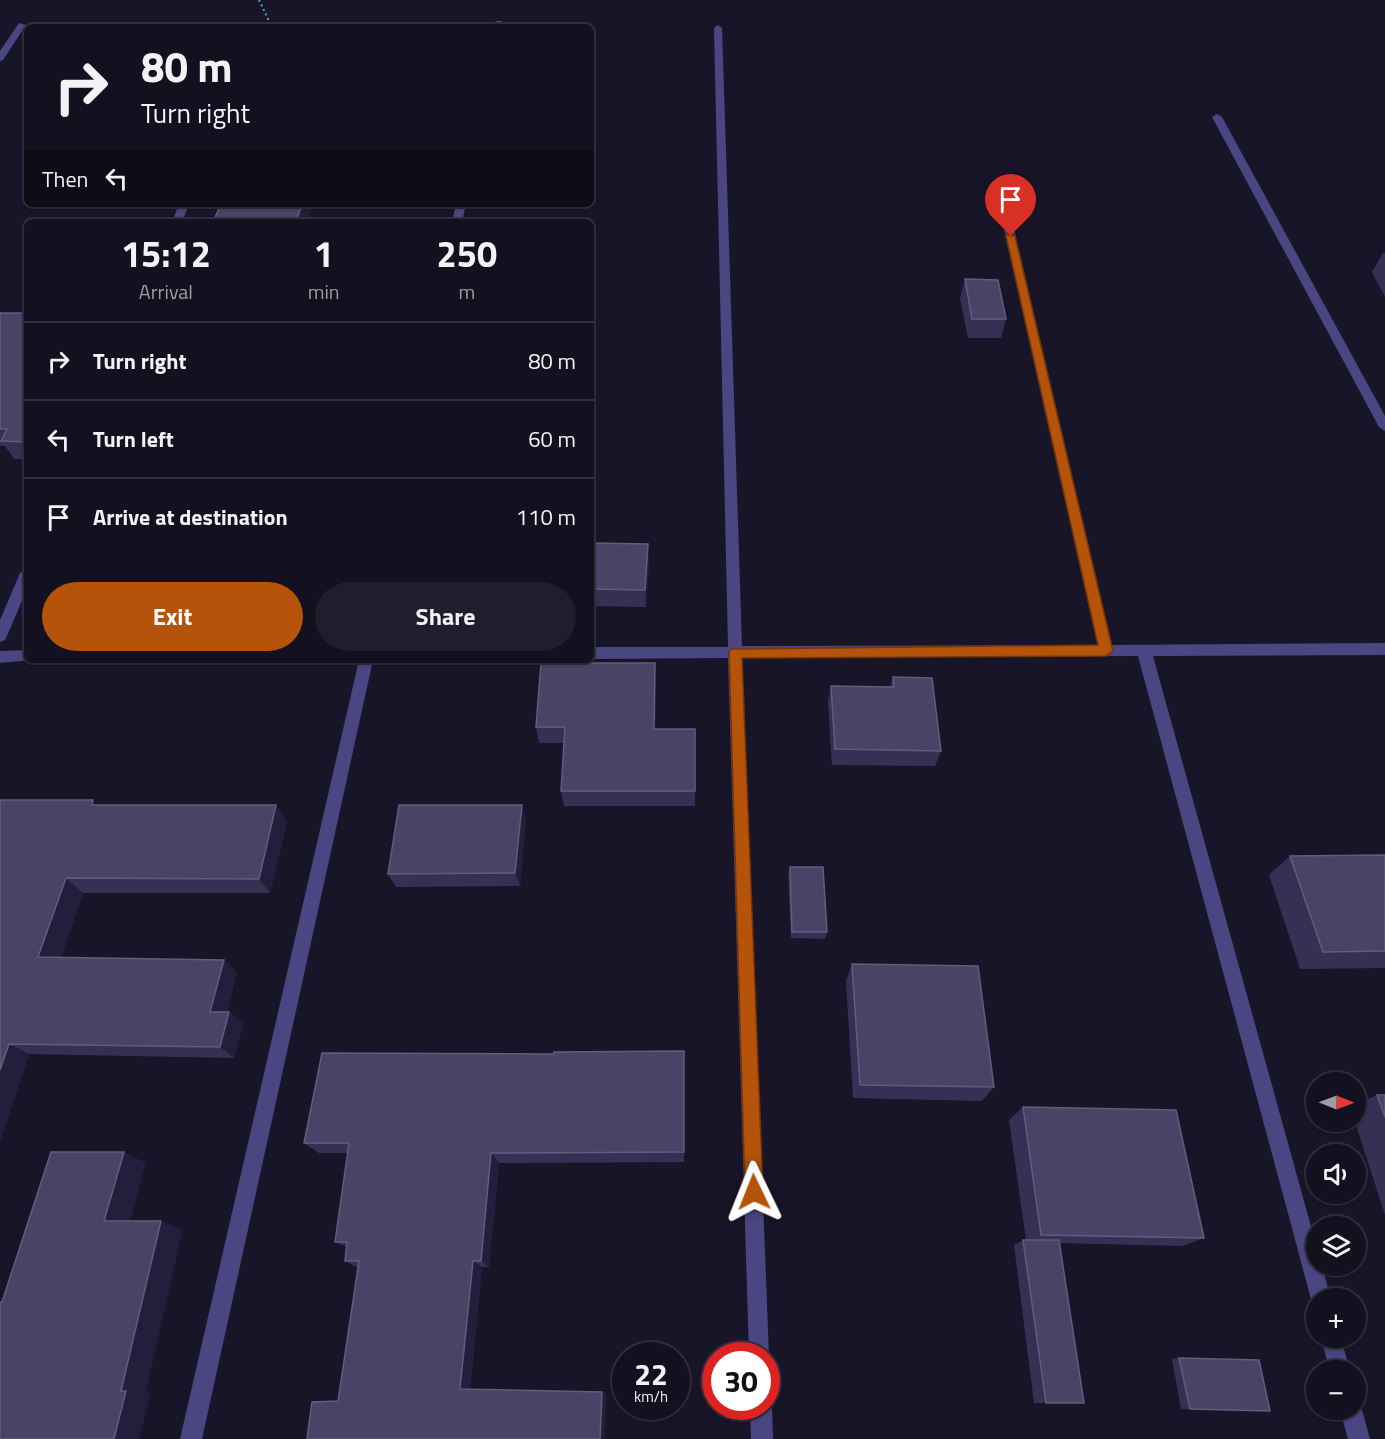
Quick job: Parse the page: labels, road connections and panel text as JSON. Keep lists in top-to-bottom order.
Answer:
{
  "north": "right",
  "page": {
    "turn": ["80 m", "Turn right"],
    "then": "Then",
    "eta": [
      "15:12",
      "Arrival",
      "1",
      "min",
      "250",
      "m"
    ],
    "list": [
      {
        "name": "Turn right",
        "value": "80 m"
      },
      {
        "name": "Turn left",
        "value": "60 m"
      },
      {
        "name": "Arrive at destination",
        "value": "110 m"
      }
    ],
    "buttons": ["Exit", "Share"],
    "map_buttons": ["+", "−"],
    "speed": "22 km/h",
    "limit": "30"
  }
}
